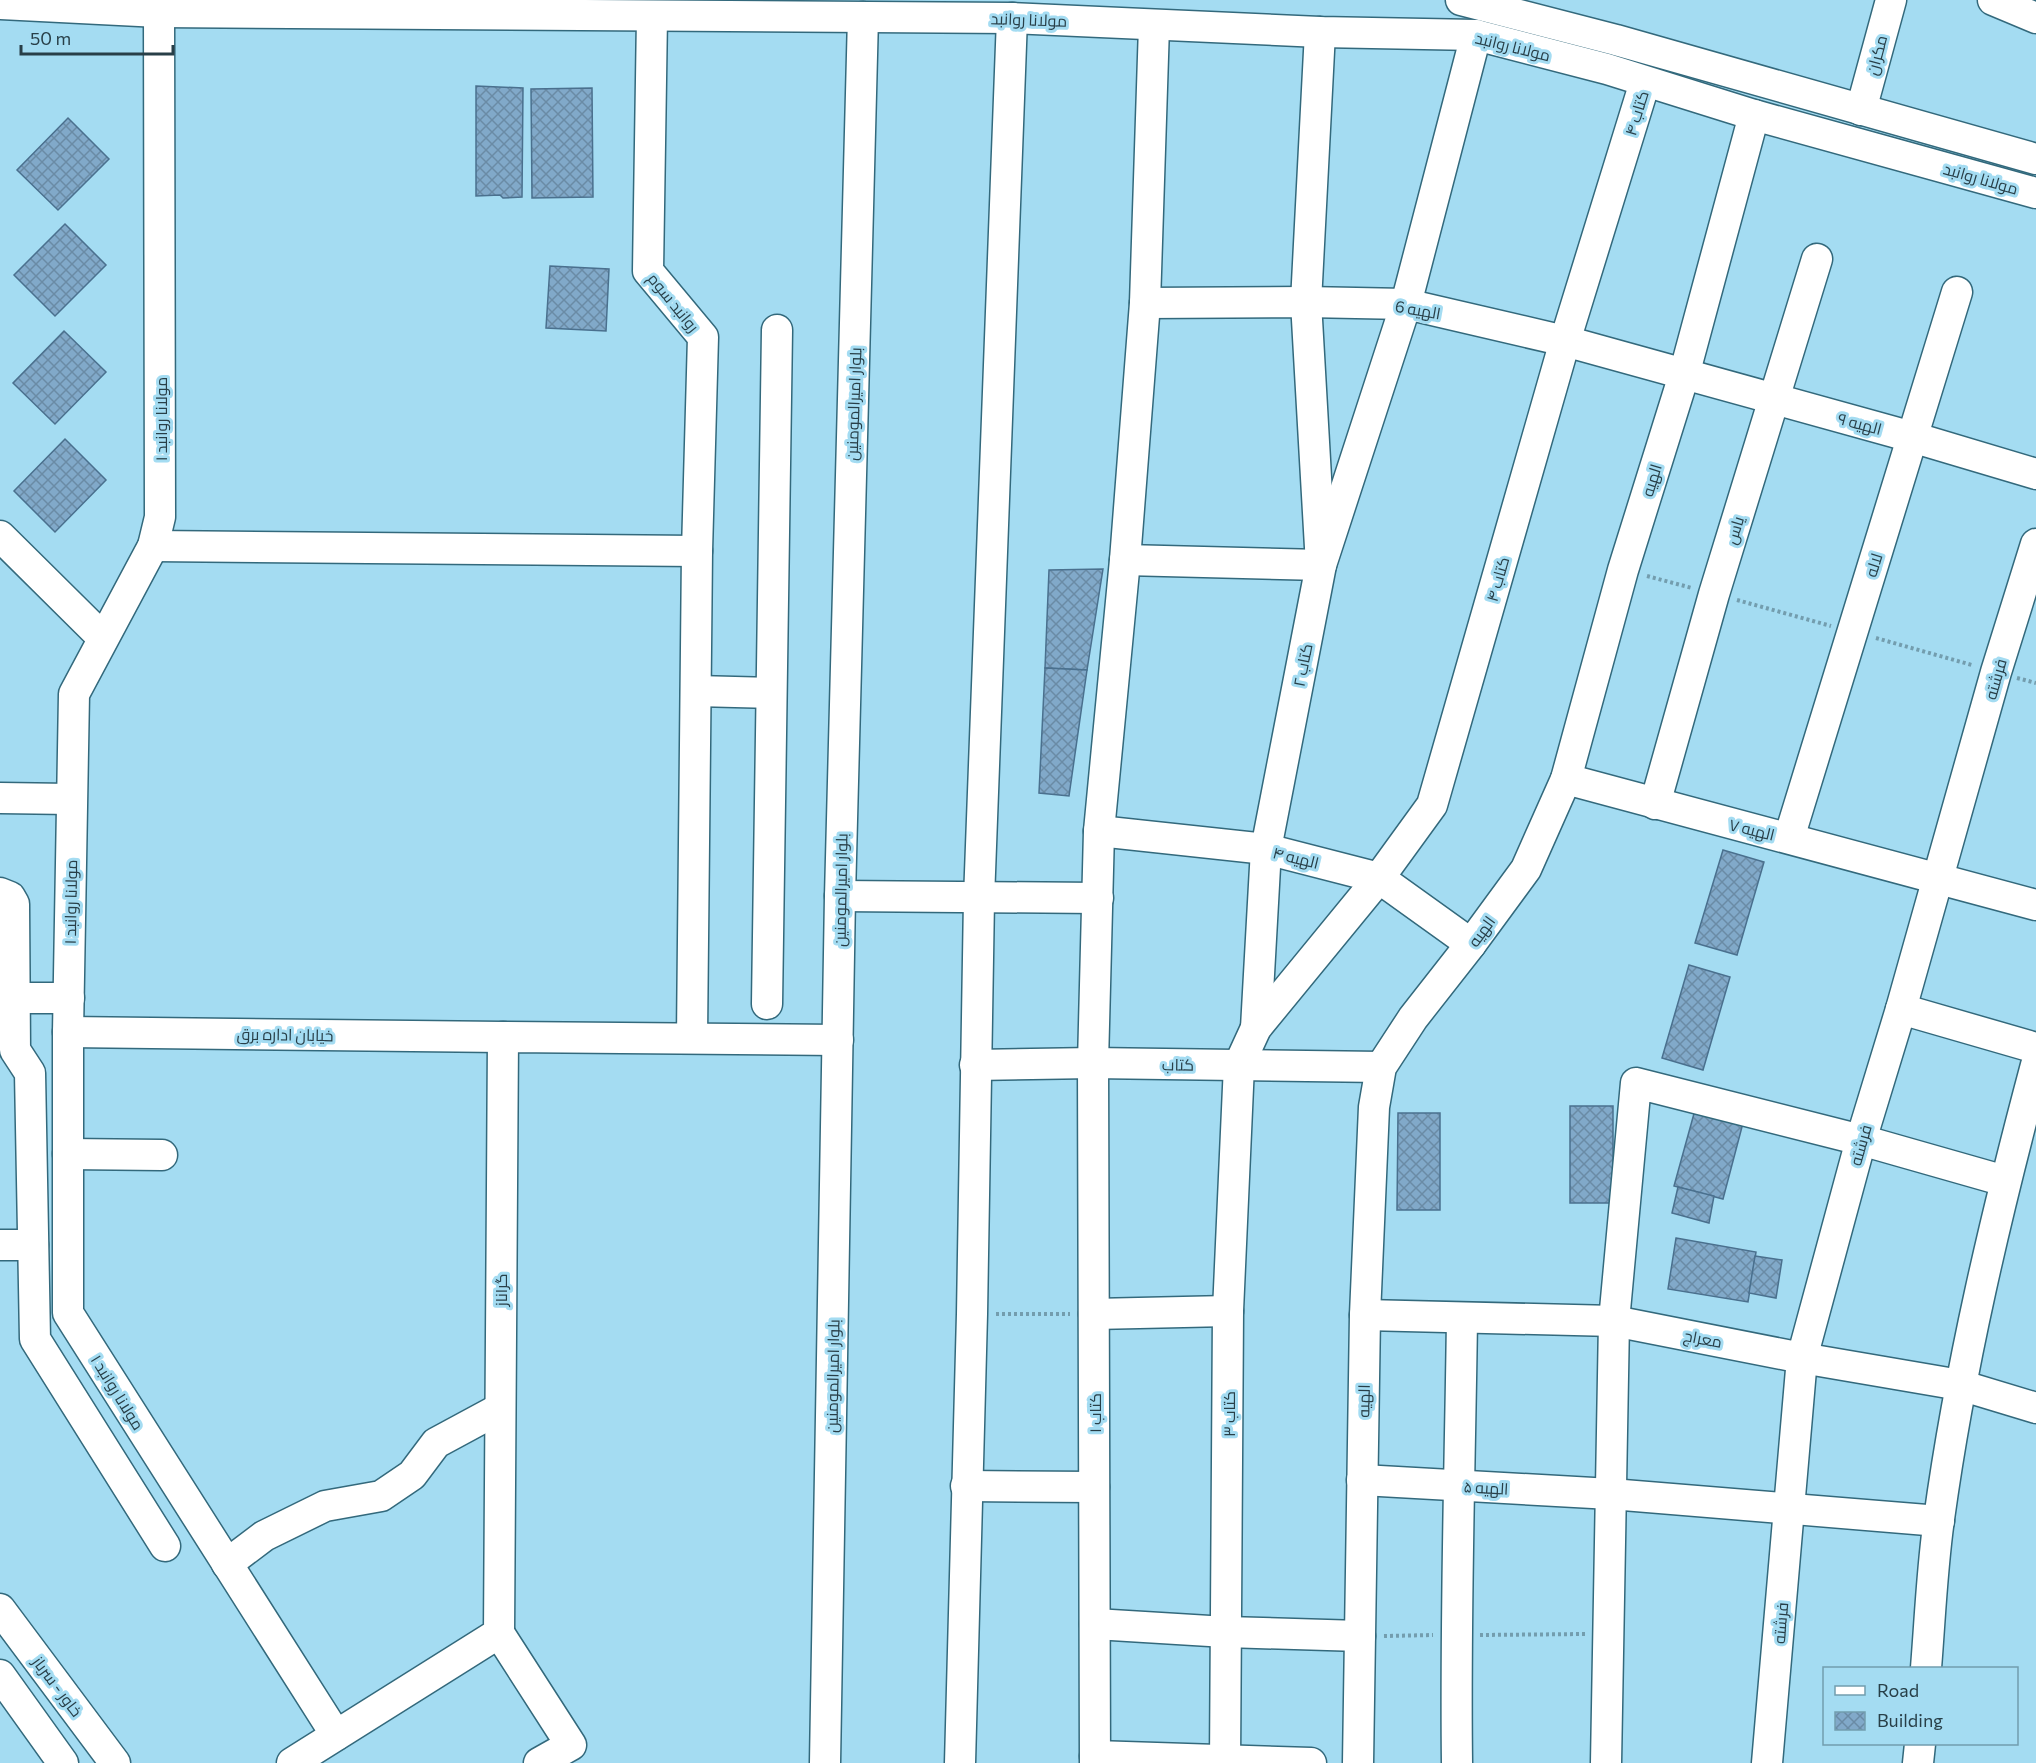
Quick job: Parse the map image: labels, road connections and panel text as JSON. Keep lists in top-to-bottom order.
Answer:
{
  "streets": {
    "street": [
      "مولانا روانبد",
      "مکران",
      "کتاب ۴",
      "روانبد سوم",
      "الهیه 6",
      "بلوار امیرالمومنین",
      "مولانا روانبد ۱",
      "الهیه ۹",
      "الهیه",
      "یاس",
      "لاله",
      "کتاب ۲",
      "فرشته",
      "الهیه ۷",
      "الهیه ۴",
      "خیابان اداره برق",
      "کتاب",
      "گراناز",
      "معراج",
      "کتاب ۱",
      "کتاب ۳",
      "الهیه ۵",
      "خاور - سرباز"
    ]
  },
  "crossings": [
    ["مولانا روانبد", "مکران"],
    ["مولانا روانبد", "کتاب ۴"],
    ["مولانا روانبد", "روانبد سوم"],
    ["مولانا روانبد", "بلوار امیرالمومنین"],
    ["مولانا روانبد", "مولانا روانبد ۱"],
    ["مولانا روانبد", "الهیه"],
    ["مولانا روانبد", "کتاب ۲"],
    ["مولانا روانبد", "کتاب ۱"],
    ["کتاب ۴", "الهیه 6"],
    ["کتاب ۴", "کتاب ۲"],
    ["کتاب ۴", "الهیه ۴"],
    ["الهیه 6", "الهیه ۹"],
    ["الهیه 6", "الهیه"],
    ["الهیه 6", "کتاب ۲"],
    ["الهیه 6", "کتاب ۱"],
    ["مولانا روانبد ۱", "خیابان اداره برق"],
    ["الهیه ۹", "الهیه"],
    ["الهیه ۹", "یاس"],
    ["الهیه ۹", "لاله"],
    ["الهیه", "الهیه ۷"],
    ["الهیه", "الهیه ۴"],
    ["الهیه", "کتاب"],
    ["الهیه", "معراج"],
    ["الهیه", "الهیه ۵"],
    ["یاس", "الهیه ۷"],
    ["لاله", "الهیه ۷"],
    ["کتاب ۲", "الهیه ۴"],
    ["فرشته", "الهیه ۷"],
    ["فرشته", "معراج"],
    ["فرشته", "الهیه ۵"],
    ["الهیه ۴", "کتاب ۱"],
    ["خیابان اداره برق", "گراناز"],
    ["کتاب", "کتاب ۱"],
    ["کتاب", "کتاب ۳"]
  ],
  "legend": ["Road", "Building"],
  "scale_bar": "50 m"
}
